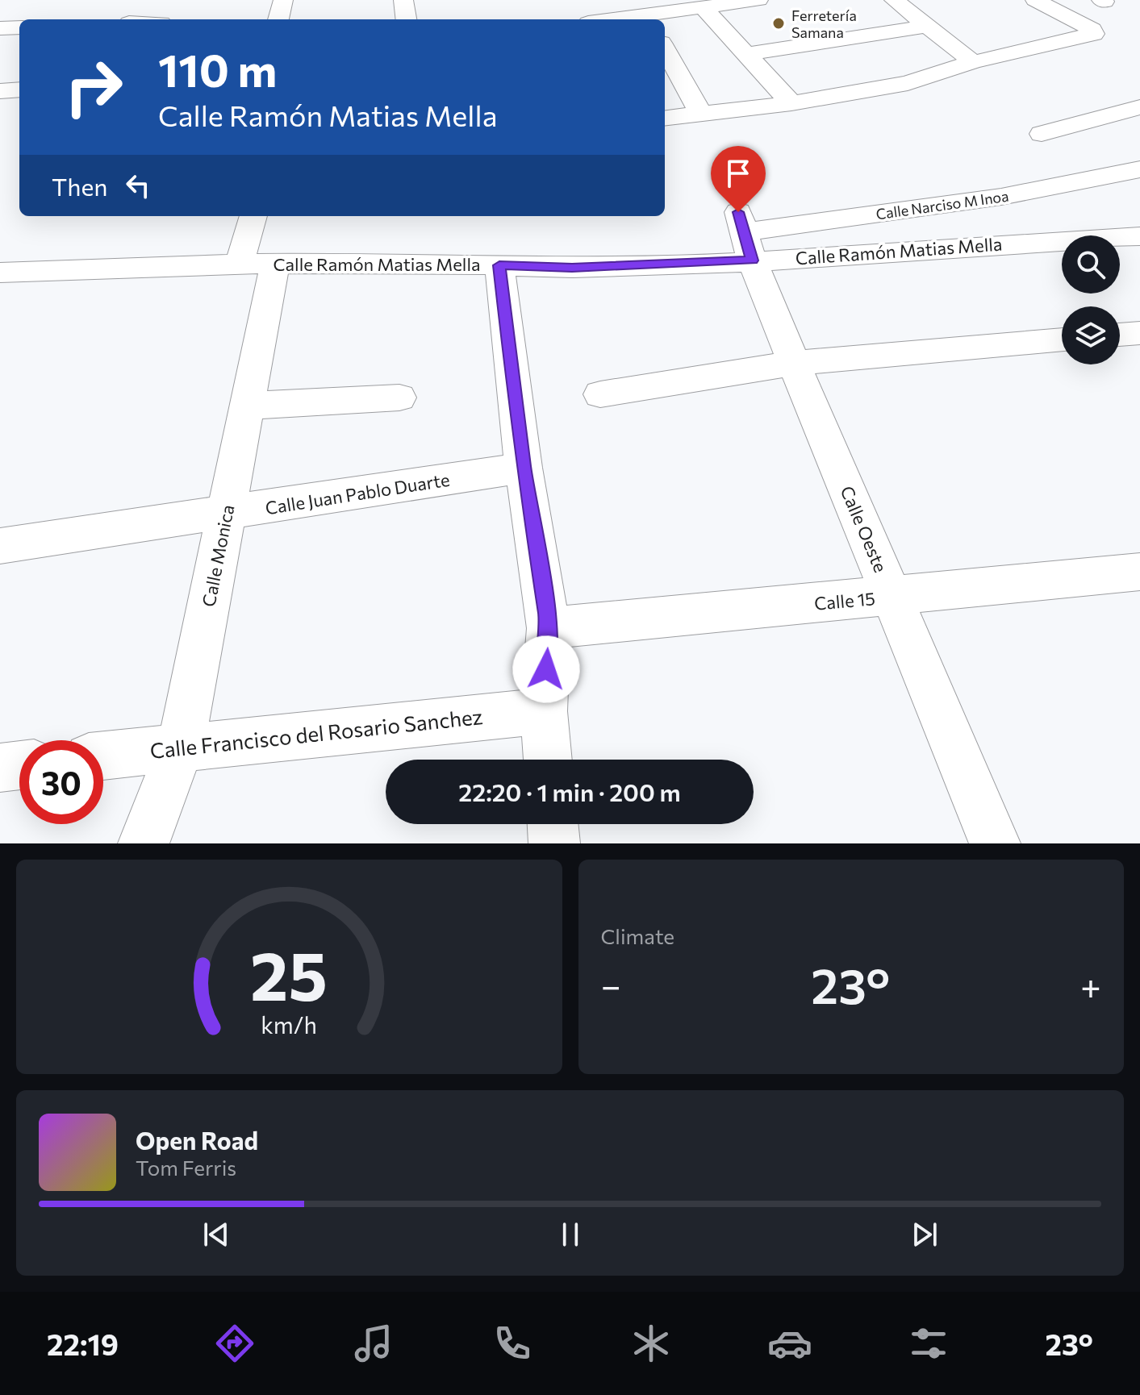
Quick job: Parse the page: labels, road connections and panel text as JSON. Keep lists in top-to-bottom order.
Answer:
{
  "streets": {
    "street": [
      "Calle Narciso M Inoa",
      "Calle Ramón Matias Mella",
      "Calle Juan Pablo Duarte",
      "Calle Oeste",
      "Calle Monica",
      "Calle 15",
      "Calle Francisco del Rosario Sanchez"
    ]
  },
  "crossings": [
    ["Calle Narciso M Inoa", "Calle Ramón Matias Mella"],
    ["Calle Narciso M Inoa", "Calle Oeste"],
    ["Calle Ramón Matias Mella", "Calle Oeste"],
    ["Calle Ramón Matias Mella", "Calle Monica"],
    ["Calle Juan Pablo Duarte", "Calle Monica"],
    ["Calle Oeste", "Calle 15"],
    ["Calle Monica", "Calle Francisco del Rosario Sanchez"]
  ],
  "places": ["Ferretería Samana"],
  "page": {
    "turn": ["110 m", "Calle Ramón Matias Mella"],
    "then": "Then",
    "limit": "30",
    "trip": "22:20 · 1 min · 200 m",
    "tile": "Climate",
    "heat": ["−", "23°", "+"],
    "song": ["Open Road", "Tom Ferris"],
    "tabs": ["22:19", "23°"],
    "gauge": ["25", "km/h"]
  }
}
